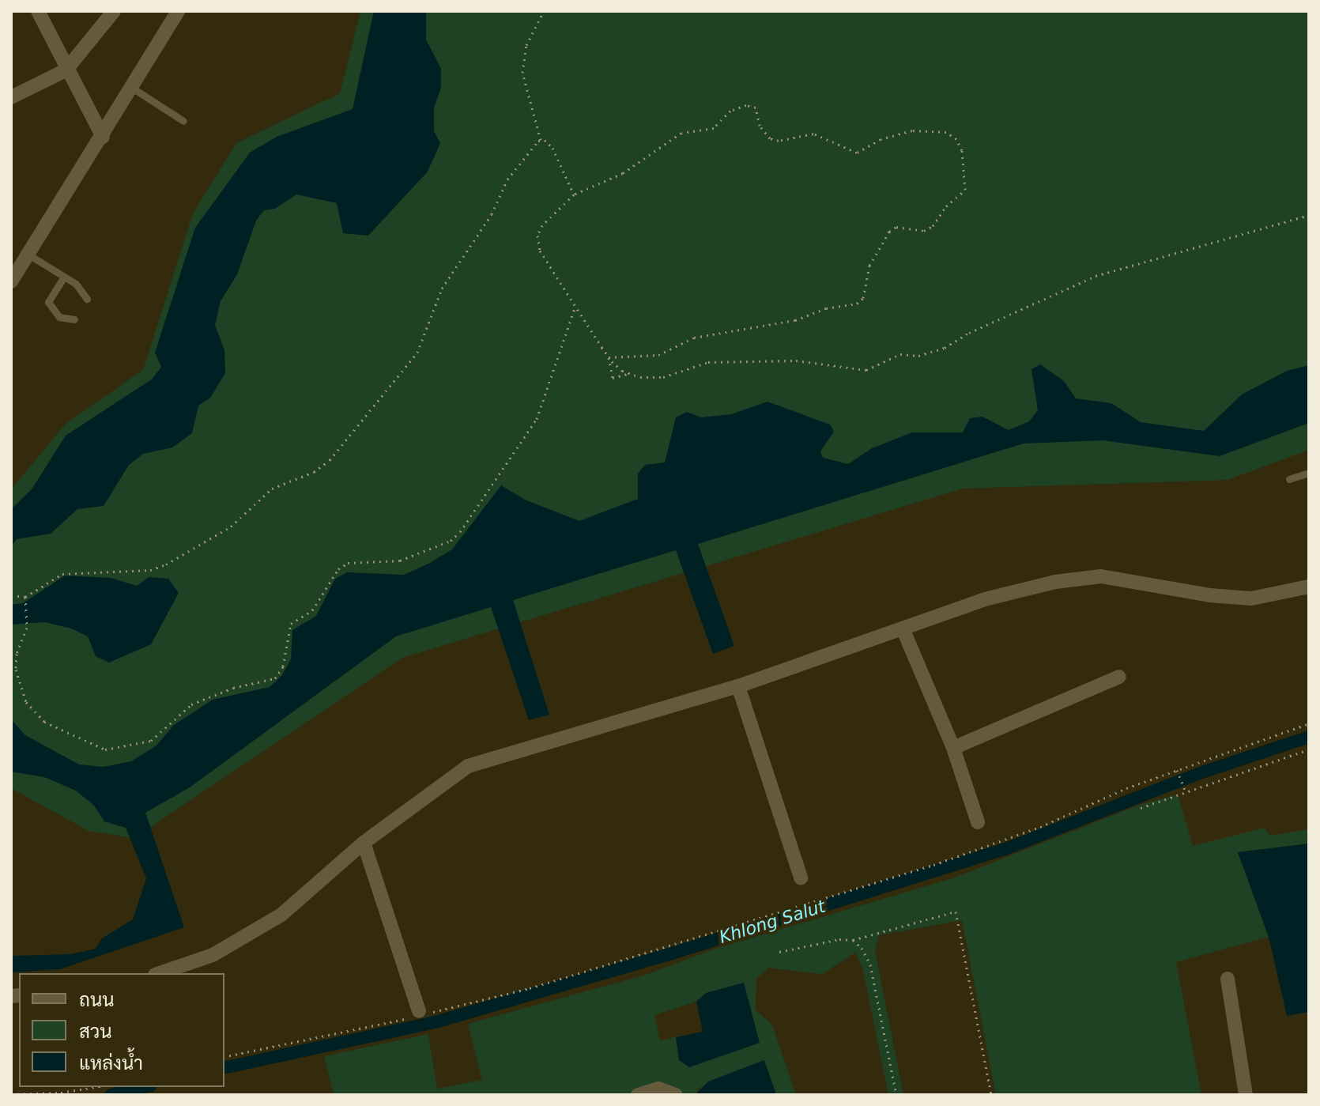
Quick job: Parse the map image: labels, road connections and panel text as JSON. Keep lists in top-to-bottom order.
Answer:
{
  "water": ["Khlong Salut"],
  "legend": ["ถนน", "สวน", "แหล่งน้ำ"]
}
